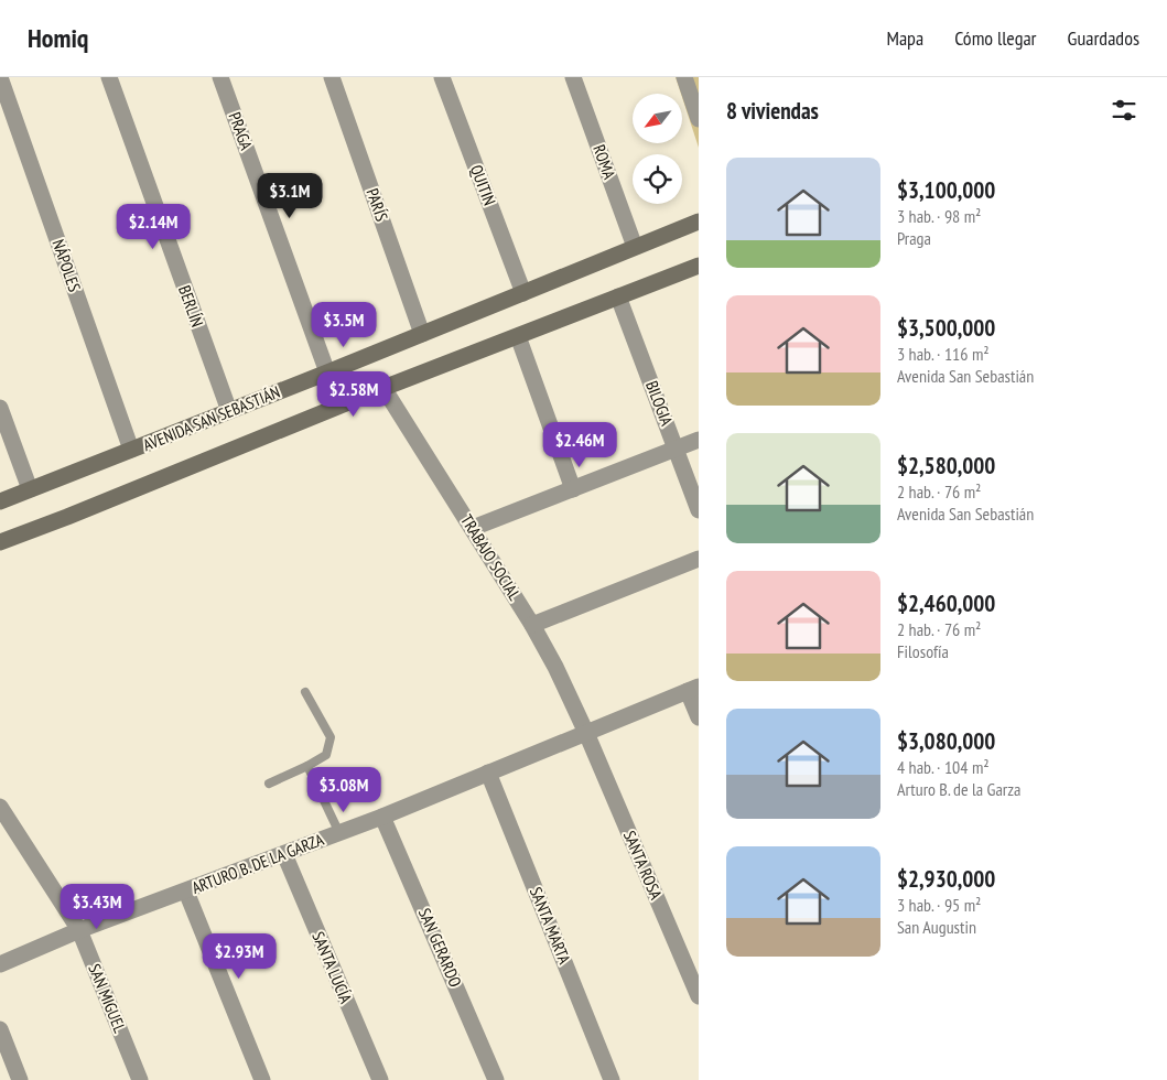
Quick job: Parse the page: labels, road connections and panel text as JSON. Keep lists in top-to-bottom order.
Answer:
{
  "streets": {
    "main road": ["AVENIDA SAN SEBASTIÁN"],
    "street": [
      "PRAGA",
      "ROMA",
      "QUITIN",
      "PARÍS",
      "NÁPOLES",
      "BERLÍN",
      "BILOGIA",
      "TRABAJO SOCIAL",
      "ARTURO B. DE LA GARZA",
      "SANTA ROSA",
      "SANTA MARTA",
      "SAN GERARDO",
      "SANTA LUCÍA",
      "SAN MIGUEL"
    ]
  },
  "crossings": [
    ["PRAGA", "AVENIDA SAN SEBASTIÁN"],
    ["ROMA", "AVENIDA SAN SEBASTIÁN"],
    ["QUITIN", "AVENIDA SAN SEBASTIÁN"],
    ["PARÍS", "AVENIDA SAN SEBASTIÁN"],
    ["NÁPOLES", "AVENIDA SAN SEBASTIÁN"],
    ["BERLÍN", "AVENIDA SAN SEBASTIÁN"],
    ["TRABAJO SOCIAL", "ARTURO B. DE LA GARZA"],
    ["TRABAJO SOCIAL", "SANTA ROSA"],
    ["ARTURO B. DE LA GARZA", "SANTA ROSA"],
    ["ARTURO B. DE LA GARZA", "SANTA MARTA"],
    ["ARTURO B. DE LA GARZA", "SAN GERARDO"],
    ["ARTURO B. DE LA GARZA", "SANTA LUCÍA"],
    ["ARTURO B. DE LA GARZA", "SAN MIGUEL"]
  ],
  "north": "bottom left",
  "page": {
    "header": "Homiq",
    "nav": ["Mapa", "Cómo llegar", "Guardados"],
    "heading": "8 viviendas",
    "list": [
      {
        "name": "$3,100,000",
        "note": "3 hab. · 98 m² · Praga"
      },
      {
        "name": "$3,500,000",
        "note": "3 hab. · 116 m² · Avenida San Sebastián"
      },
      {
        "name": "$2,580,000",
        "note": "2 hab. · 76 m² · Avenida San Sebastián"
      },
      {
        "name": "$2,460,000",
        "note": "2 hab. · 76 m² · Filosofía"
      },
      {
        "name": "$3,080,000",
        "note": "4 hab. · 104 m² · Arturo B. de la Garza"
      },
      {
        "name": "$2,930,000",
        "note": "3 hab. · 95 m² · San Augustin"
      }
    ],
    "price": [
      "$3.1M",
      "$2.14M",
      "$3.5M",
      "$2.58M",
      "$2.46M",
      "$3.08M",
      "$3.43M",
      "$2.93M"
    ]
  }
}
